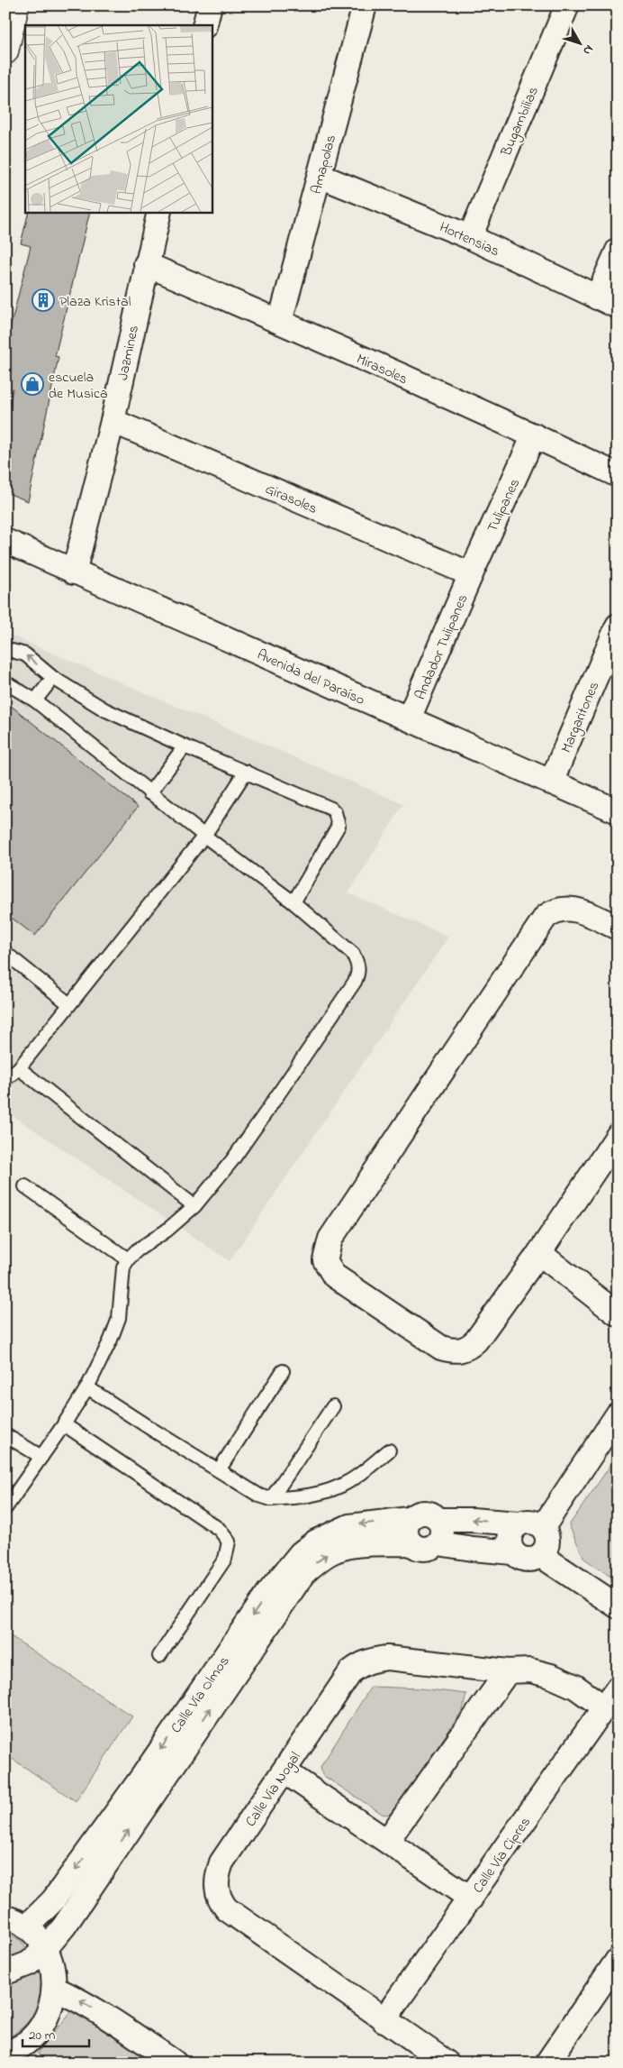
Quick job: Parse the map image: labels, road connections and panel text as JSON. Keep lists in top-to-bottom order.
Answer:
{
  "streets": {
    "street": [
      "Bugambilias",
      "Amapolas",
      "Hortensias",
      "Jazmines",
      "Mirasoles",
      "Girasoles",
      "Tulipanes",
      "Andador Tulipanes",
      "Avenida del Paraíso",
      "Margaritones",
      "Calle Vía Olmos",
      "Calle Vía Nogal",
      "Calle Vía Cipres"
    ]
  },
  "crossings": [
    ["Bugambilias", "Hortensias"],
    ["Amapolas", "Hortensias"],
    ["Amapolas", "Mirasoles"],
    ["Jazmines", "Mirasoles"],
    ["Jazmines", "Girasoles"],
    ["Jazmines", "Avenida del Paraíso"],
    ["Mirasoles", "Tulipanes"],
    ["Girasoles", "Tulipanes"],
    ["Girasoles", "Andador Tulipanes"],
    ["Tulipanes", "Andador Tulipanes"],
    ["Andador Tulipanes", "Avenida del Paraíso"],
    ["Avenida del Paraíso", "Margaritones"],
    ["Calle Vía Nogal", "Calle Vía Cipres"]
  ],
  "places": {
    "building": ["Plaza Kristal"],
    "shop": ["escuela de Musica"]
  },
  "scale_bar": "20 m",
  "north": "bottom right"
}
